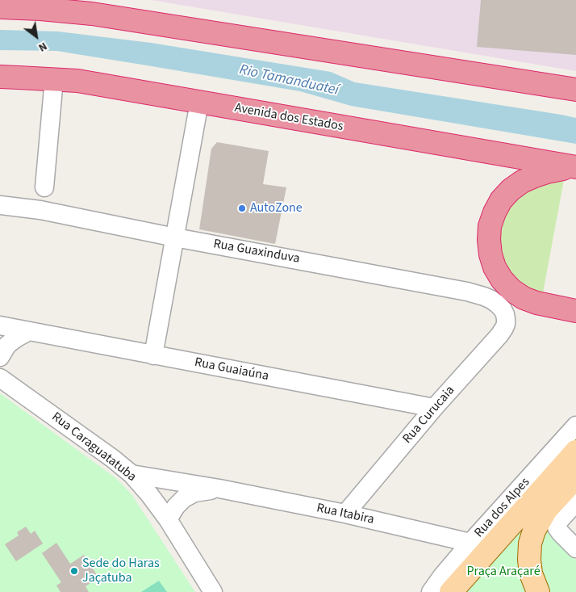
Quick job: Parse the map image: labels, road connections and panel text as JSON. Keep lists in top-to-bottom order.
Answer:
{
  "streets": {
    "highway": ["Avenida dos Estados"],
    "main road": ["Rua dos Alpes"],
    "street": [
      "Rua Guaxinduva",
      "Rua Guaiaúna",
      "Rua Curucaia",
      "Rua Caraguatatuba",
      "Rua Itabira"
    ]
  },
  "crossings": [
    ["Rua Guaxinduva", "Rua Curucaia"],
    ["Rua Guaiaúna", "Rua Curucaia"],
    ["Rua Curucaia", "Rua Itabira"],
    ["Rua Caraguatatuba", "Rua Itabira"],
    ["Rua dos Alpes", "Rua Itabira"]
  ],
  "water": ["Rio Tamanduateí"],
  "parks": ["Praça Araçaré"],
  "places": ["AutoZone", "Sede do Haras Jaçatuba"],
  "north": "bottom right"
}
